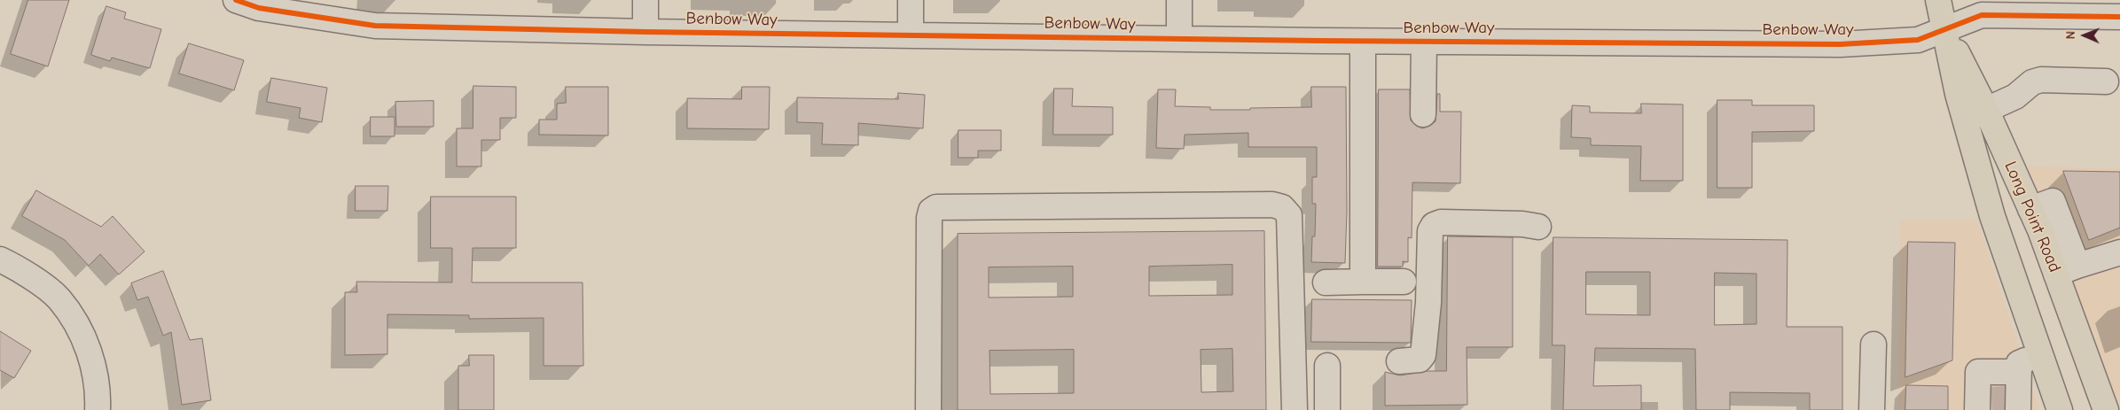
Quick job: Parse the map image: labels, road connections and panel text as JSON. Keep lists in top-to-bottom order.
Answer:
{
  "streets": {
    "main road": ["Long Point Road"],
    "street": ["Benbow Way"]
  },
  "crossings": [
    ["Benbow Way", "Long Point Road"]
  ],
  "north": "left"
}
